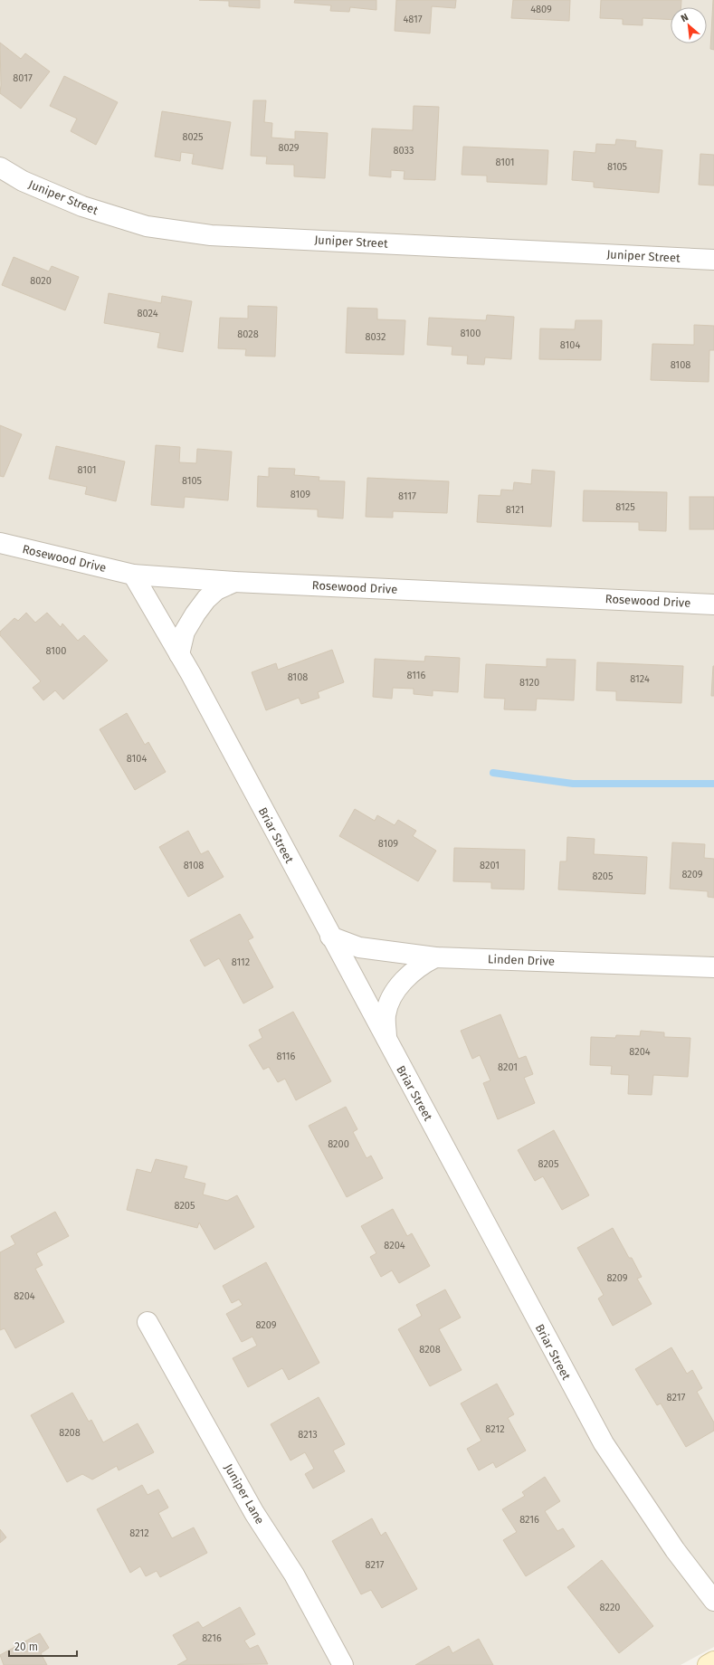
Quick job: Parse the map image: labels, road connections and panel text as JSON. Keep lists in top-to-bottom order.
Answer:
{
  "streets": {
    "street": [
      "Juniper Street",
      "Rosewood Drive",
      "Briar Street",
      "Linden Drive",
      "Juniper Lane"
    ]
  },
  "crossings": [
    ["Rosewood Drive", "Briar Street"],
    ["Briar Street", "Linden Drive"]
  ],
  "house_numbers": [
    "4809",
    "4817",
    "8017",
    "8025",
    "8029",
    "8033",
    "8101",
    "8105",
    "8020",
    "8024",
    "8100",
    "8028",
    "8032",
    "8104",
    "8108",
    "8101",
    "8105",
    "8109",
    "8117",
    "8125",
    "8121",
    "8100",
    "8116",
    "8108",
    "8124",
    "8120",
    "8104",
    "8109",
    "8108",
    "8201",
    "8209",
    "8205",
    "8112",
    "8204",
    "8116",
    "8201",
    "8200",
    "8205",
    "8205",
    "8204",
    "8209",
    "8204",
    "8209",
    "8208",
    "8217",
    "8212",
    "8208",
    "8213",
    "8216",
    "8212",
    "8217",
    "8220",
    "8216"
  ],
  "scale_bar": "20 m",
  "north": "top left"
}
